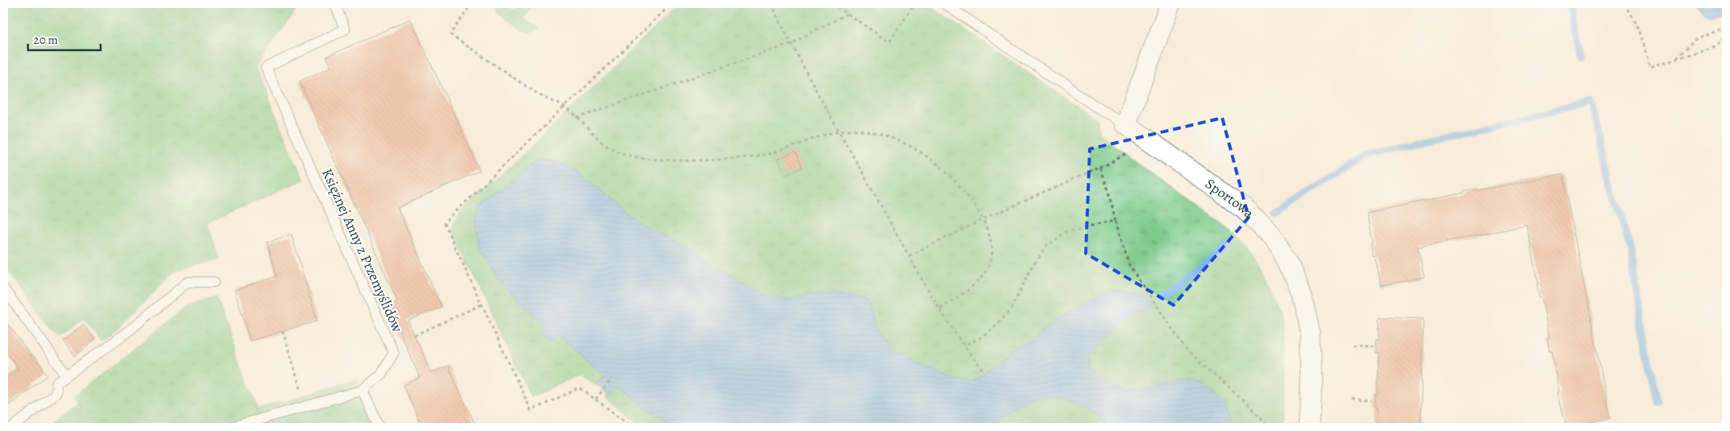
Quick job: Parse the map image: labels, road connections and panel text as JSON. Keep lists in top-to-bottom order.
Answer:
{
  "streets": {
    "street": ["Sportowa"],
    "lane": ["Księżnej Anny z Przemyślidów"]
  },
  "scale_bar": "20 m"
}
